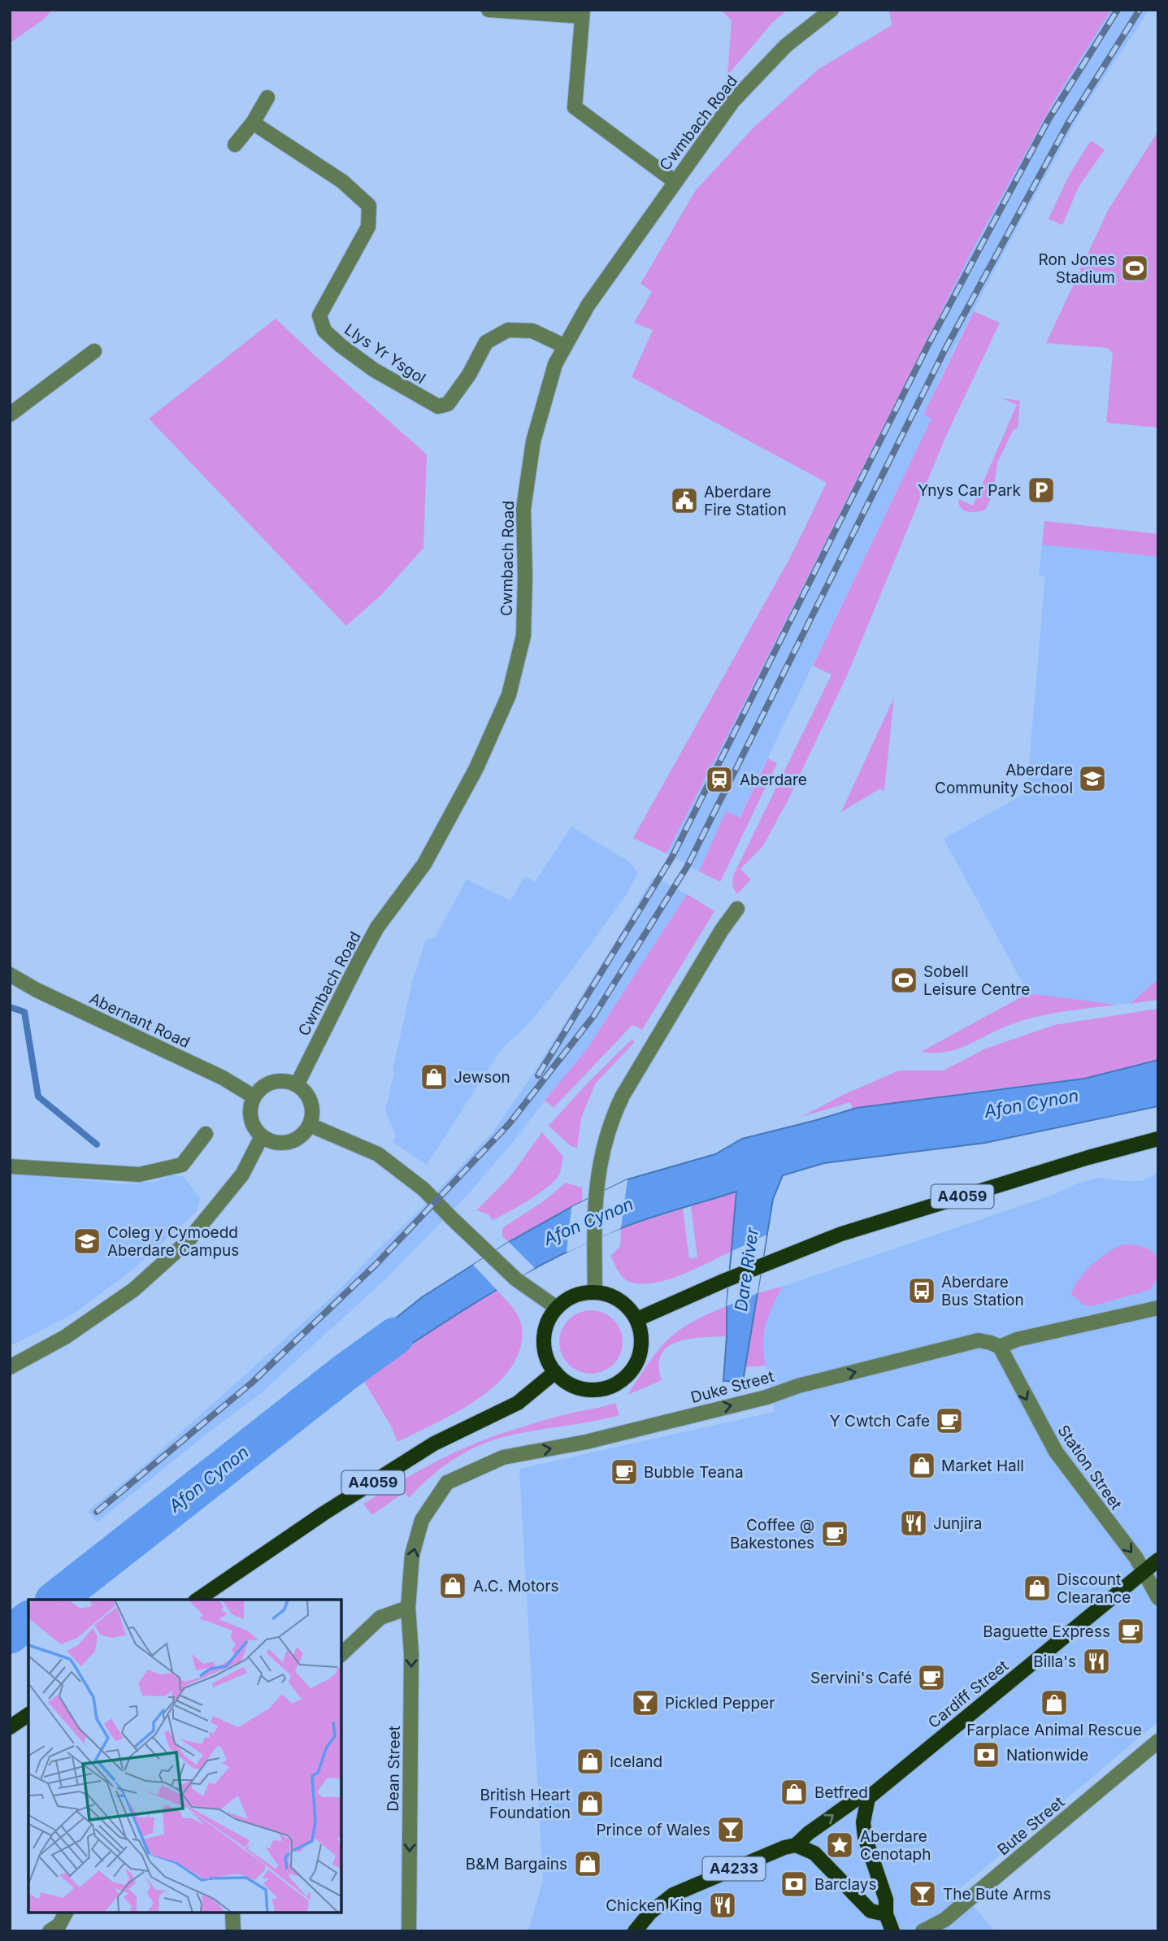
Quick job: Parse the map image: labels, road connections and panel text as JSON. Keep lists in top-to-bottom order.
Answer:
{
  "streets": {
    "main road": ["A4059", "Cardiff Street", "A4233"],
    "street": [
      "Cwmbach Road",
      "Llys Yr Ysgol",
      "Abernant Road",
      "Duke Street",
      "Station Street",
      "Dean Street",
      "Bute Street"
    ]
  },
  "crossings": [
    ["Cwmbach Road", "Llys Yr Ysgol"],
    ["Cwmbach Road", "Abernant Road"],
    ["Duke Street", "Station Street"],
    ["Duke Street", "Dean Street"],
    ["Station Street", "Cardiff Street"],
    ["Cardiff Street", "A4233"]
  ],
  "one_way": ["Duke Street", "Station Street", "Dean Street"],
  "water": ["Afon Cynon", "Dare River"],
  "places": {
    "sports": ["Ron Jones Stadium", "Sobell Leisure Centre"],
    "parking": ["Ynys Car Park"],
    "public building": ["Aberdare Fire Station"],
    "school or university": ["Aberdare Community School", "Coleg y Cymoedd Aberdare Campus"],
    "station": ["Aberdare"],
    "shop": [
      "Jewson",
      "Market Hall",
      "A.C. Motors",
      "Discount Clearance",
      "Farplace Animal Rescue",
      "Iceland",
      "Betfred",
      "British Heart Foundation",
      "B&M Bargains"
    ],
    "bus stop": ["Aberdare Bus Station"],
    "cafe": [
      "Y Cwtch Cafe",
      "Bubble Teana",
      "Coffee @ Bakestones",
      "Baguette Express",
      "Servini's Café"
    ],
    "restaurant": ["Junjira", "Billa's", "Chicken King"],
    "bar": ["Pickled Pepper", "Prince of Wales", "The Bute Arms"],
    "bank": ["Nationwide", "Barclays"],
    "place": ["Aberdare Cenotaph"]
  }
}
